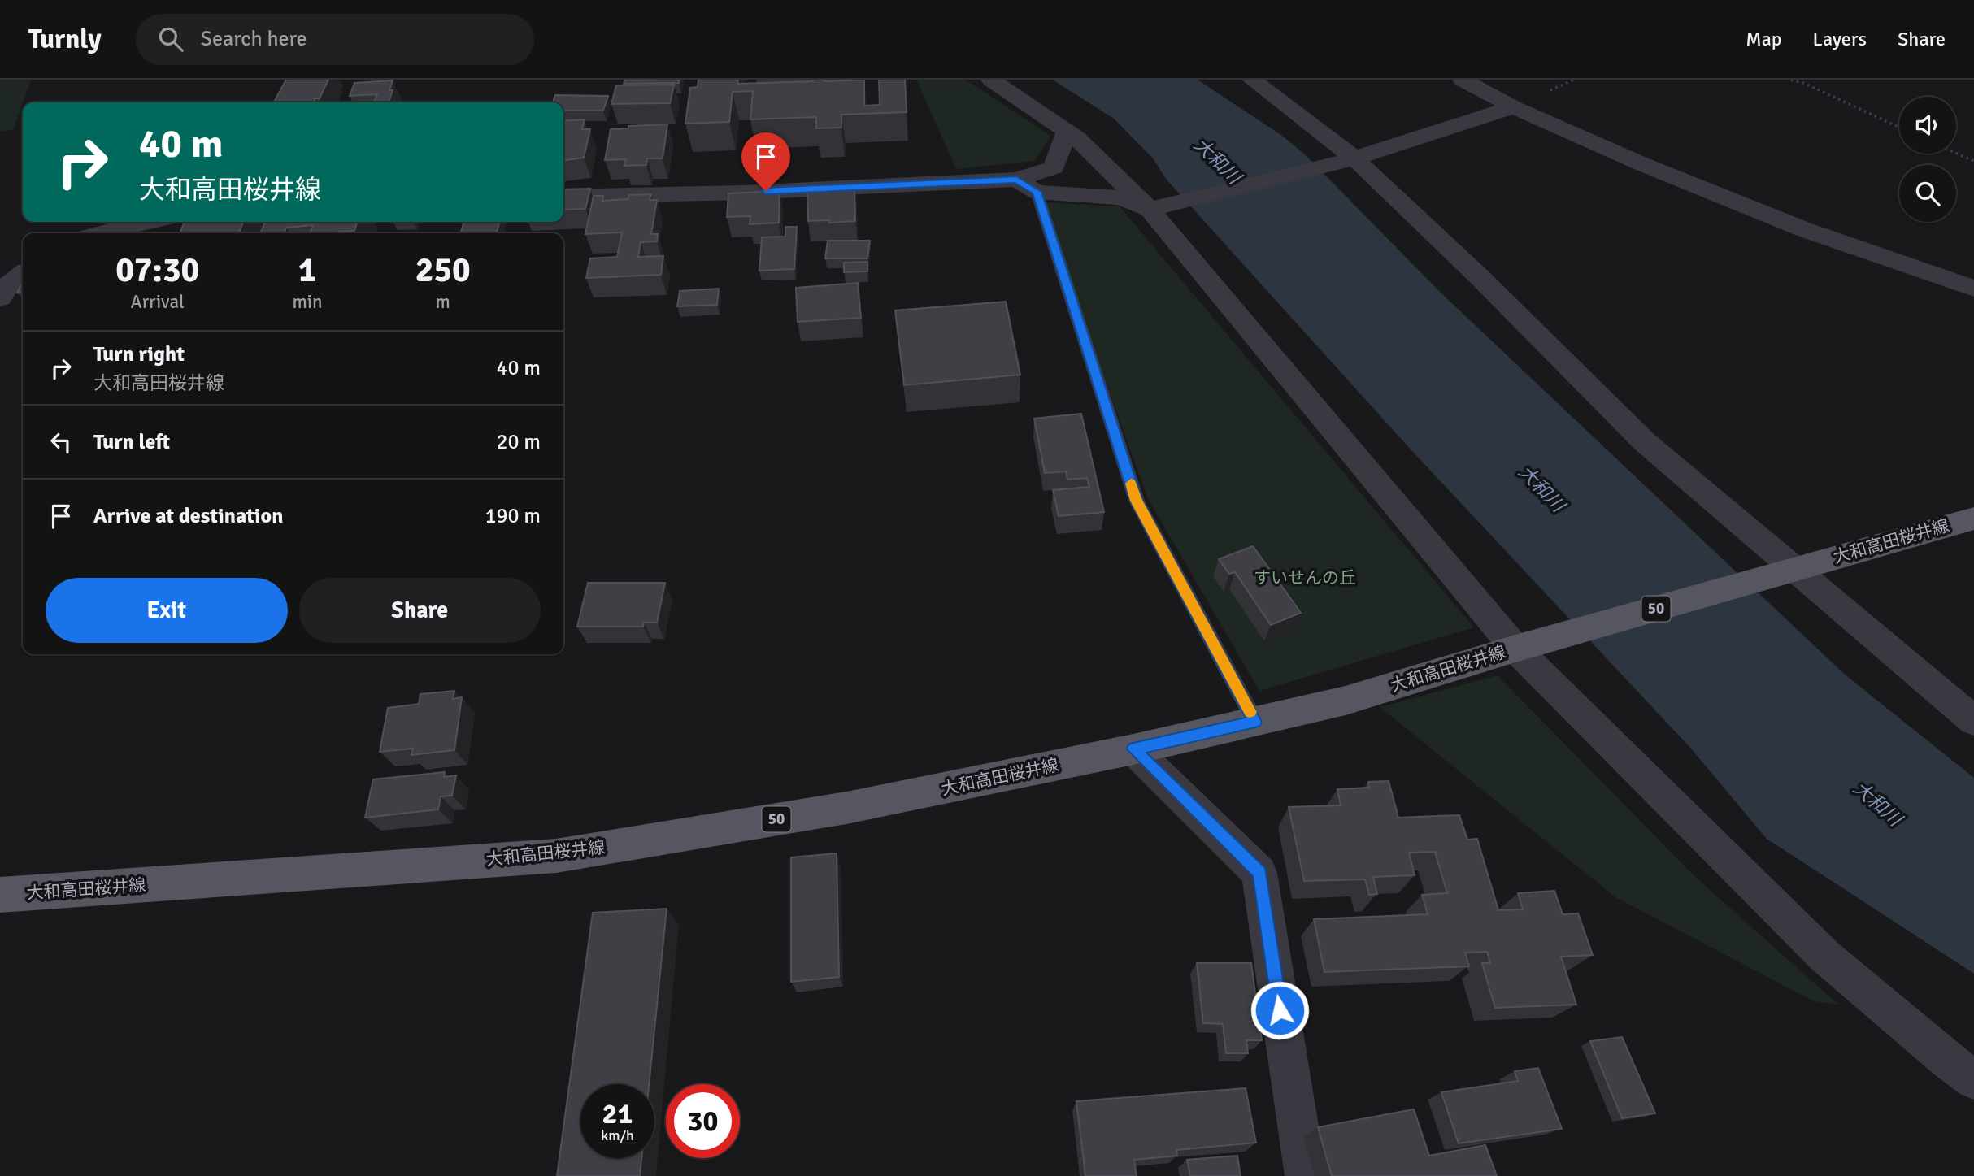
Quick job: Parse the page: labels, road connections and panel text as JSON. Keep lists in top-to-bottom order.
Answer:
{
  "streets": {
    "main road": ["大和高田桜井線", "50"]
  },
  "water": ["大和川"],
  "parks": ["すいせんの丘"],
  "page": {
    "header": "Turnly",
    "search": "Search here",
    "nav": ["Map", "Layers", "Share"],
    "turn": ["40 m", "大和高田桜井線"],
    "eta": [
      "07:30",
      "Arrival",
      "1",
      "min",
      "250",
      "m"
    ],
    "list": [
      {
        "name": "Turn right",
        "note": "大和高田桜井線",
        "value": "40 m"
      },
      {
        "name": "Turn left",
        "value": "20 m"
      },
      {
        "name": "Arrive at destination",
        "value": "190 m"
      }
    ],
    "buttons": ["Exit", "Share"],
    "speed": "21 km/h",
    "limit": "30"
  }
}
